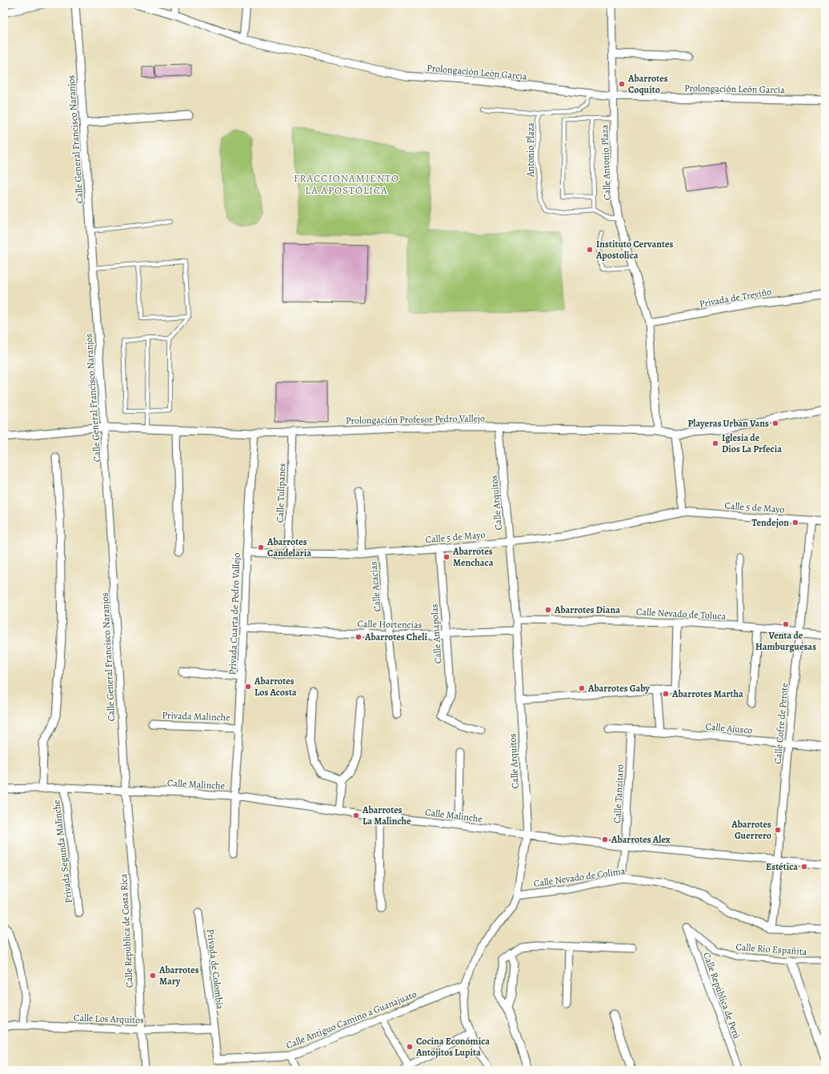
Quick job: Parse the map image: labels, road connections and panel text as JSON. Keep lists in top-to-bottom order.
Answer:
{
  "streets": {
    "street": [
      "Prolongación León García",
      "Calle General Francisco Naranjos",
      "Calle Antonio Plaza",
      "Privada de Treviño",
      "Prolongación Profesor Pedro Vallejo",
      "Calle Tulipanes",
      "Calle Arquitos",
      "Calle 5 de Mayo",
      "Calle Acacias",
      "Privada Cuarta de Pedro Vallejo",
      "Calle Nevado de Toluca",
      "Calle Hortencias",
      "Calle Amapolas",
      "Privada Malinche",
      "Calle Cofre de Perote",
      "Calle Ajusco",
      "Calle Malinche",
      "Calle Tanzitaro",
      "Privada Segunda Malinche",
      "Calle Nevado de Colima",
      "Calle República de Costa Rica",
      "Calle Río Españita",
      "Privada de Colombia",
      "Calle República de Perú",
      "Calle Los Arquitos",
      "Calle Antiguo Camino a Guanajuato"
    ],
    "lane": ["Antonio Plaza"]
  },
  "crossings": [
    ["Prolongación León García", "Antonio Plaza"],
    ["Prolongación León García", "Calle Antonio Plaza"],
    ["Calle General Francisco Naranjos", "Prolongación Profesor Pedro Vallejo"],
    ["Calle General Francisco Naranjos", "Calle Malinche"],
    ["Calle General Francisco Naranjos", "Calle República de Costa Rica"],
    ["Calle Antonio Plaza", "Privada de Treviño"],
    ["Calle Antonio Plaza", "Prolongación Profesor Pedro Vallejo"],
    ["Prolongación Profesor Pedro Vallejo", "Calle Tulipanes"],
    ["Prolongación Profesor Pedro Vallejo", "Calle Arquitos"],
    ["Prolongación Profesor Pedro Vallejo", "Privada Cuarta de Pedro Vallejo"],
    ["Calle Tulipanes", "Calle 5 de Mayo"],
    ["Calle Arquitos", "Calle 5 de Mayo"],
    ["Calle Arquitos", "Calle Nevado de Toluca"],
    ["Calle Arquitos", "Calle Hortencias"],
    ["Calle Arquitos", "Calle Malinche"],
    ["Calle Arquitos", "Calle Nevado de Colima"],
    ["Calle Arquitos", "Calle Antiguo Camino a Guanajuato"],
    ["Calle 5 de Mayo", "Calle Acacias"],
    ["Calle 5 de Mayo", "Privada Cuarta de Pedro Vallejo"],
    ["Calle 5 de Mayo", "Calle Amapolas"],
    ["Calle 5 de Mayo", "Calle Cofre de Perote"],
    ["Calle Acacias", "Calle Hortencias"],
    ["Privada Cuarta de Pedro Vallejo", "Calle Hortencias"],
    ["Privada Cuarta de Pedro Vallejo", "Privada Malinche"],
    ["Privada Cuarta de Pedro Vallejo", "Calle Malinche"],
    ["Calle Nevado de Toluca", "Calle Cofre de Perote"],
    ["Calle Hortencias", "Calle Amapolas"],
    ["Calle Cofre de Perote", "Calle Ajusco"],
    ["Calle Cofre de Perote", "Calle Malinche"],
    ["Calle Cofre de Perote", "Calle Nevado de Colima"],
    ["Calle Ajusco", "Calle Tanzitaro"],
    ["Calle Malinche", "Calle Tanzitaro"],
    ["Calle Malinche", "Privada Segunda Malinche"],
    ["Calle Malinche", "Calle República de Costa Rica"],
    ["Calle Tanzitaro", "Calle Nevado de Colima"],
    ["Calle República de Costa Rica", "Calle Los Arquitos"],
    ["Calle Río Españita", "Calle República de Perú"],
    ["Privada de Colombia", "Calle Los Arquitos"],
    ["Privada de Colombia", "Calle Antiguo Camino a Guanajuato"],
    ["Calle Los Arquitos", "Calle Antiguo Camino a Guanajuato"]
  ],
  "districts": ["FRACCIONAMIENTO LA APOSTÓLICA"],
  "places": [
    "Abarrotes Coquito",
    "Instituto Cervantes Apostolica",
    "Playeras Urban Vans",
    "Iglesia de Dios La Prfecia",
    "Tendejon",
    "Abarrotes Candelaria",
    "Abarrotes Menchaca",
    "Abarrotes Diana",
    "Venta de Hamburguesas",
    "Abarrotes Cheli",
    "Abarrotes Los Acosta",
    "Abarrotes Gaby",
    "Abarrotes Martha",
    "Abarrotes La Malinche",
    "Abarrotes Guerrero",
    "Abarrotes Alex",
    "Estética",
    "Abarrotes Mary",
    "Cocina Económica Antojitos Lupita"
  ]
}
